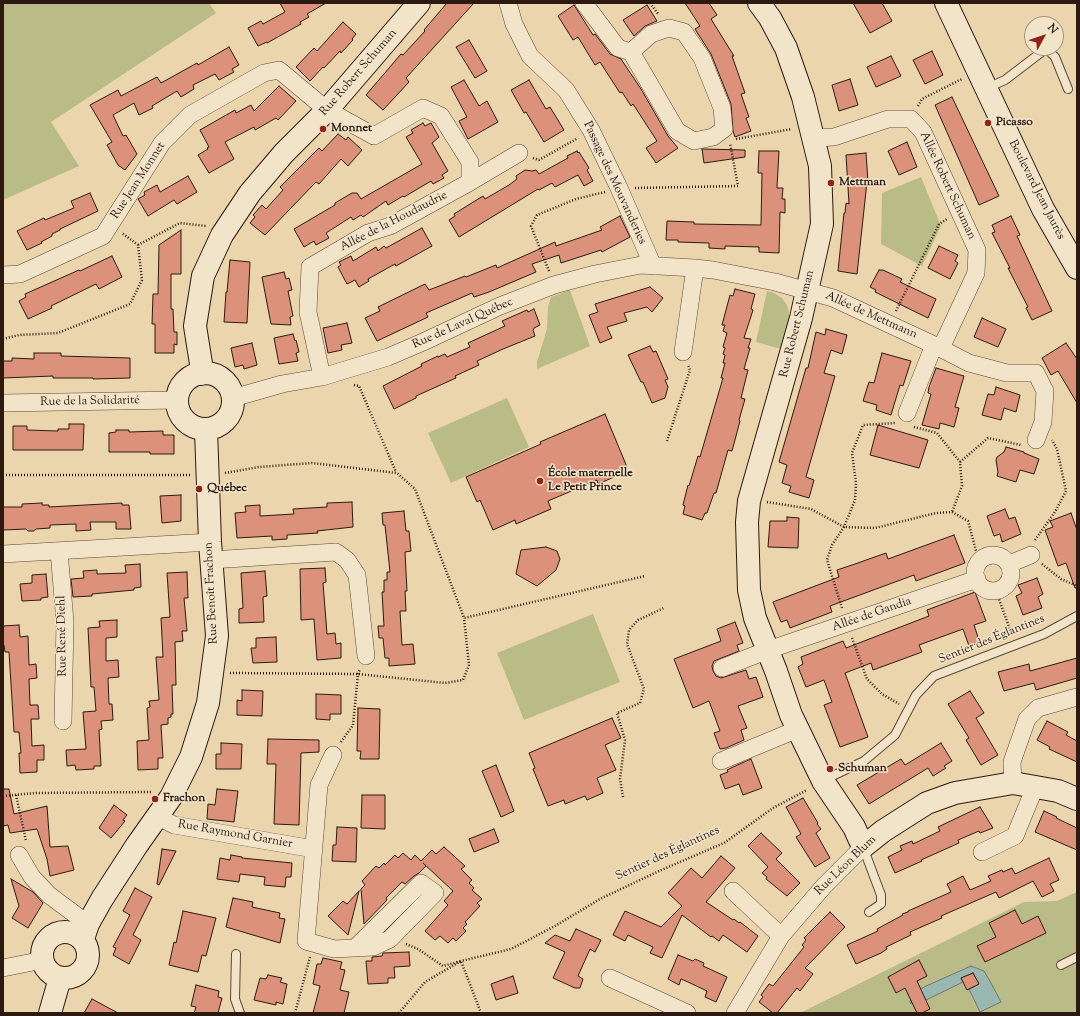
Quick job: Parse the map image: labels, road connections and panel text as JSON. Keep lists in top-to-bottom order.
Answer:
{
  "streets": {
    "street": [
      "Rue Robert Schuman",
      "Rue Jean Monnet",
      "Passage des Mouvanderies",
      "Allée Robert Schuman",
      "Boulevard Jean Jaurès",
      "Allée de la Houdaudrie",
      "Allée de Mettmann",
      "Rue de Laval Québec",
      "Rue de la Solidarité",
      "Rue Benoît Frachon",
      "Allée de Gandia",
      "Rue René Diehl",
      "Rue Raymond Garnier",
      "Rue Léon Blum"
    ],
    "lane": ["Sentier des Églantines"]
  },
  "crossings": [
    ["Rue Robert Schuman", "Rue Jean Monnet"],
    ["Rue Robert Schuman", "Allée de Mettmann"],
    ["Rue Robert Schuman", "Rue de Laval Québec"],
    ["Rue Robert Schuman", "Rue de la Solidarité"],
    ["Rue Robert Schuman", "Rue Benoît Frachon"],
    ["Rue Robert Schuman", "Allée de Gandia"],
    ["Rue Robert Schuman", "Sentier des Églantines"],
    ["Rue Robert Schuman", "Rue Léon Blum"],
    ["Passage des Mouvanderies", "Rue de Laval Québec"],
    ["Allée Robert Schuman", "Allée de Mettmann"],
    ["Allée de la Houdaudrie", "Rue de Laval Québec"],
    ["Allée de Mettmann", "Rue de Laval Québec"],
    ["Rue de Laval Québec", "Rue de la Solidarité"],
    ["Rue de Laval Québec", "Rue Benoît Frachon"],
    ["Rue de la Solidarité", "Rue Benoît Frachon"],
    ["Rue Benoît Frachon", "Rue Raymond Garnier"]
  ],
  "places": [
    "Picasso",
    "Monnet",
    "Mettman",
    "École maternelle Le Petit Prince",
    "Québec",
    "Schuman",
    "Frachon"
  ],
  "north": "top right"
}
